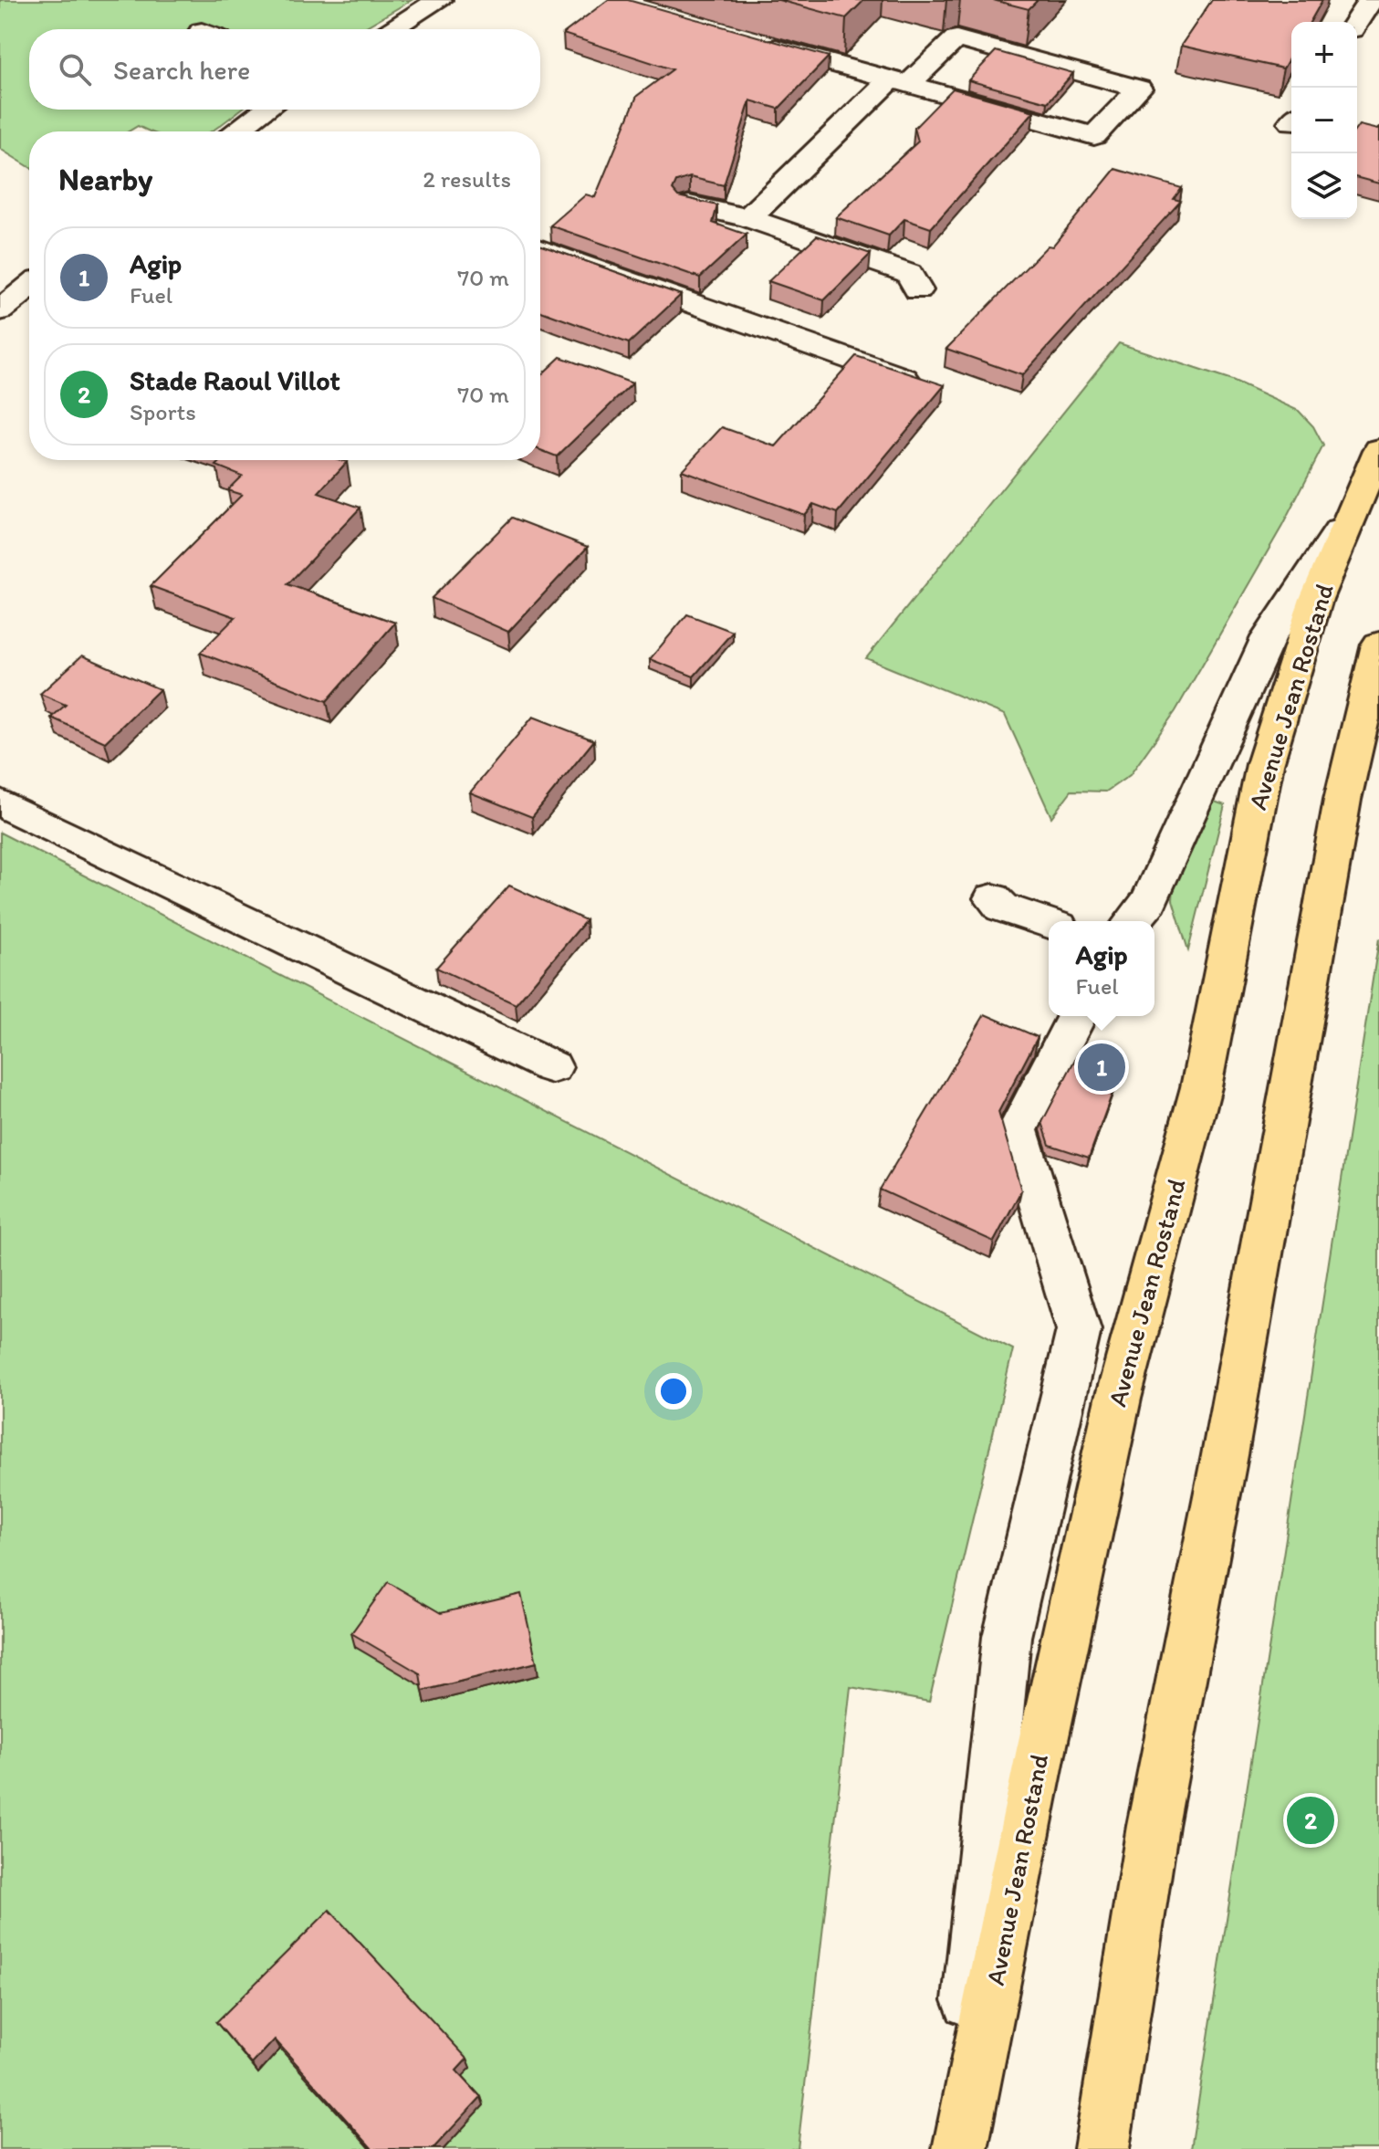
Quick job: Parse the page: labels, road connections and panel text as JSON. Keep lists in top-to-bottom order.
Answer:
{
  "streets": {
    "main road": ["Avenue Jean Rostand"]
  },
  "page": {
    "map_buttons": ["+", "−"],
    "search": "Search here",
    "heading": ["Nearby", "2 results"],
    "list": [
      {
        "mark": "1",
        "name": "Agip",
        "note": "Fuel",
        "value": "70 m"
      },
      {
        "mark": "2",
        "name": "Stade Raoul Villot",
        "note": "Sports",
        "value": "70 m"
      }
    ],
    "popup": ["Agip", "Fuel"],
    "pins": ["1", "2"]
  }
}
